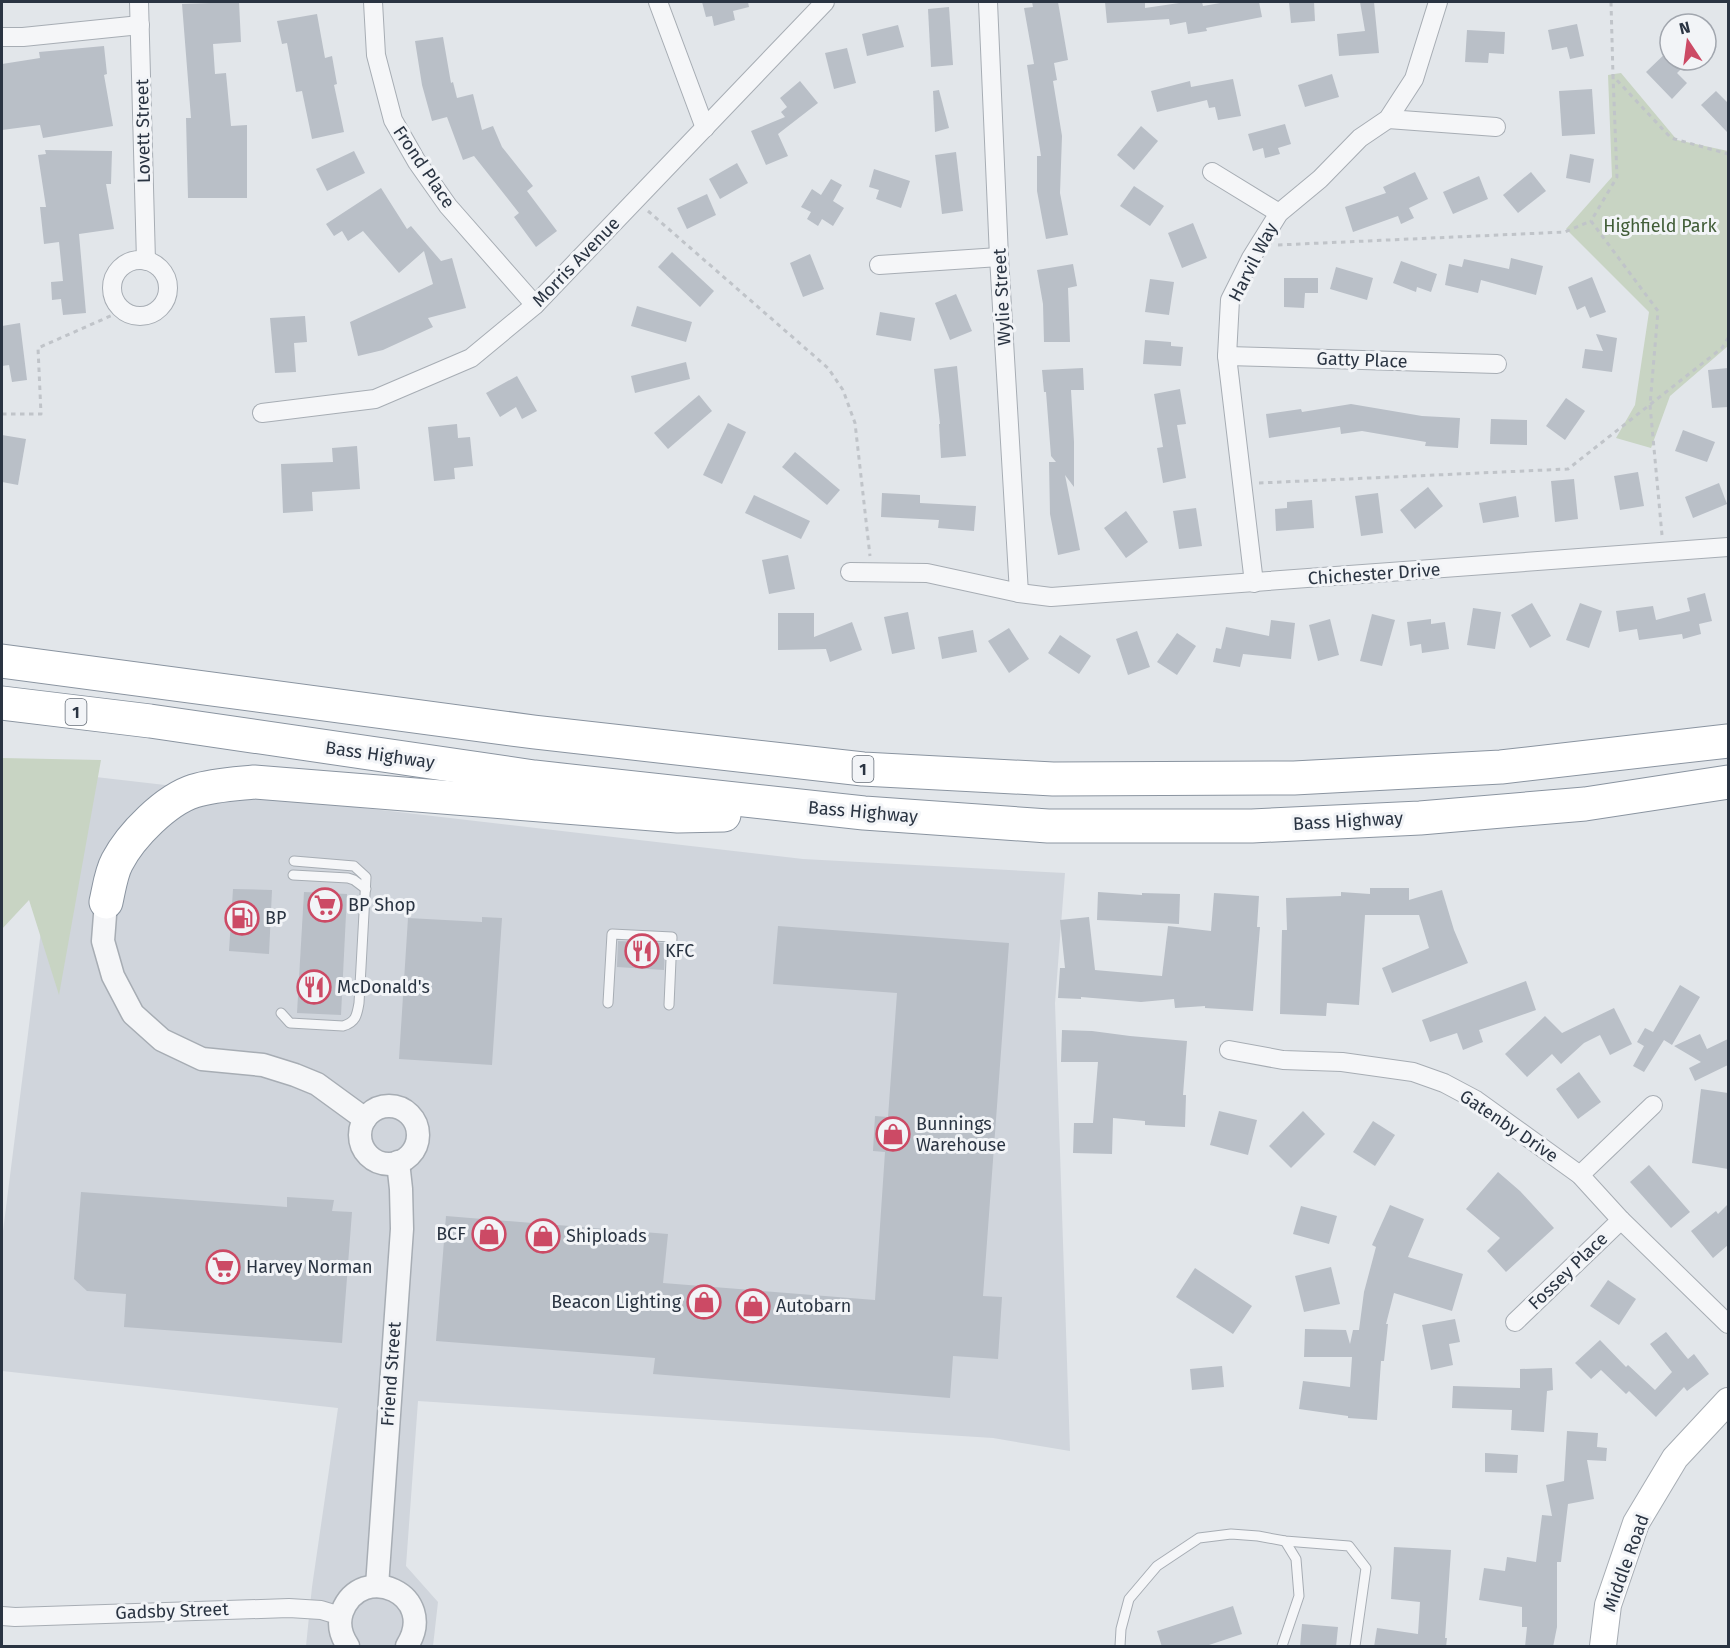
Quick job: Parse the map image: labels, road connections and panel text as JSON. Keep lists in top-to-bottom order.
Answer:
{
  "streets": {
    "highway": ["1", "Bass Highway"],
    "main road": ["Middle Road"],
    "street": [
      "Lovett Street",
      "Frond Place",
      "Morris Avenue",
      "Harvil Way",
      "Wylie Street",
      "Gatty Place",
      "Chichester Drive",
      "Gatenby Drive",
      "Fossey Place",
      "Friend Street",
      "Gadsby Street"
    ]
  },
  "crossings": [
    ["Frond Place", "Morris Avenue"],
    ["Harvil Way", "Gatty Place"],
    ["Harvil Way", "Chichester Drive"],
    ["Wylie Street", "Chichester Drive"],
    ["Gatenby Drive", "Fossey Place"]
  ],
  "parks": ["Highfield Park"],
  "places": {
    "supermarket": ["BP Shop", "Harvey Norman"],
    "fuel station": ["BP"],
    "restaurant": ["KFC", "McDonald's"],
    "shop": [
      "Bunnings Warehouse",
      "BCF",
      "Shiploads",
      "Beacon Lighting",
      "Autobarn"
    ]
  },
  "north": "top"
}
